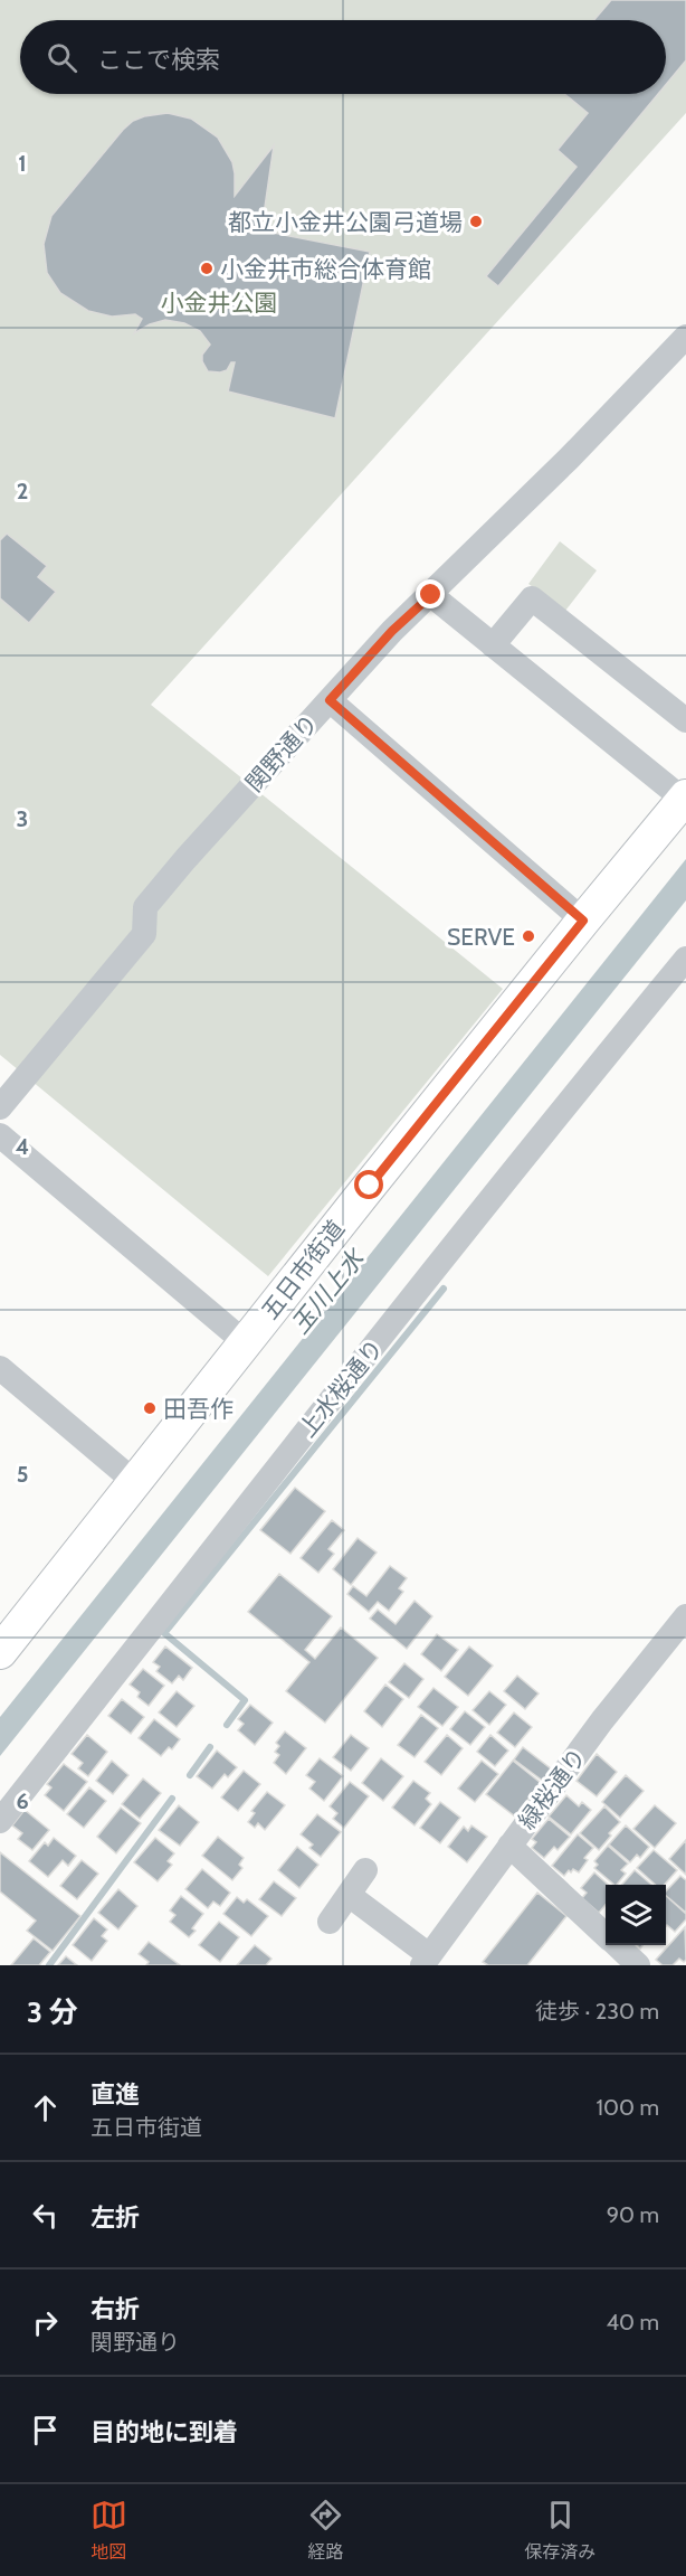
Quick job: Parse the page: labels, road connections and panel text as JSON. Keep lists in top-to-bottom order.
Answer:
{
  "streets": {
    "main road": ["五日市街道"],
    "street": ["関野通り", "上水桜通り", "緑桜通り"]
  },
  "water": ["玉川上水"],
  "parks": ["小金井公園"],
  "places": [
    "都立小金井公園弓道場",
    "小金井市総合体育館",
    "SERVE",
    "田吾作"
  ],
  "page": {
    "search": "ここで検索",
    "heading": ["3 分", "徒歩 · 230 m"],
    "list": [
      ["直進", "五日市街道", "100 m"],
      ["左折", "90 m"],
      ["右折", "関野通り", "40 m"],
      "目的地に到着"
    ],
    "nav": ["地図", "経路", "保存済み"]
  },
  "grid": {
    "rows": [
      "1",
      "2",
      "3",
      "4",
      "5",
      "6"
    ]
  }
}
